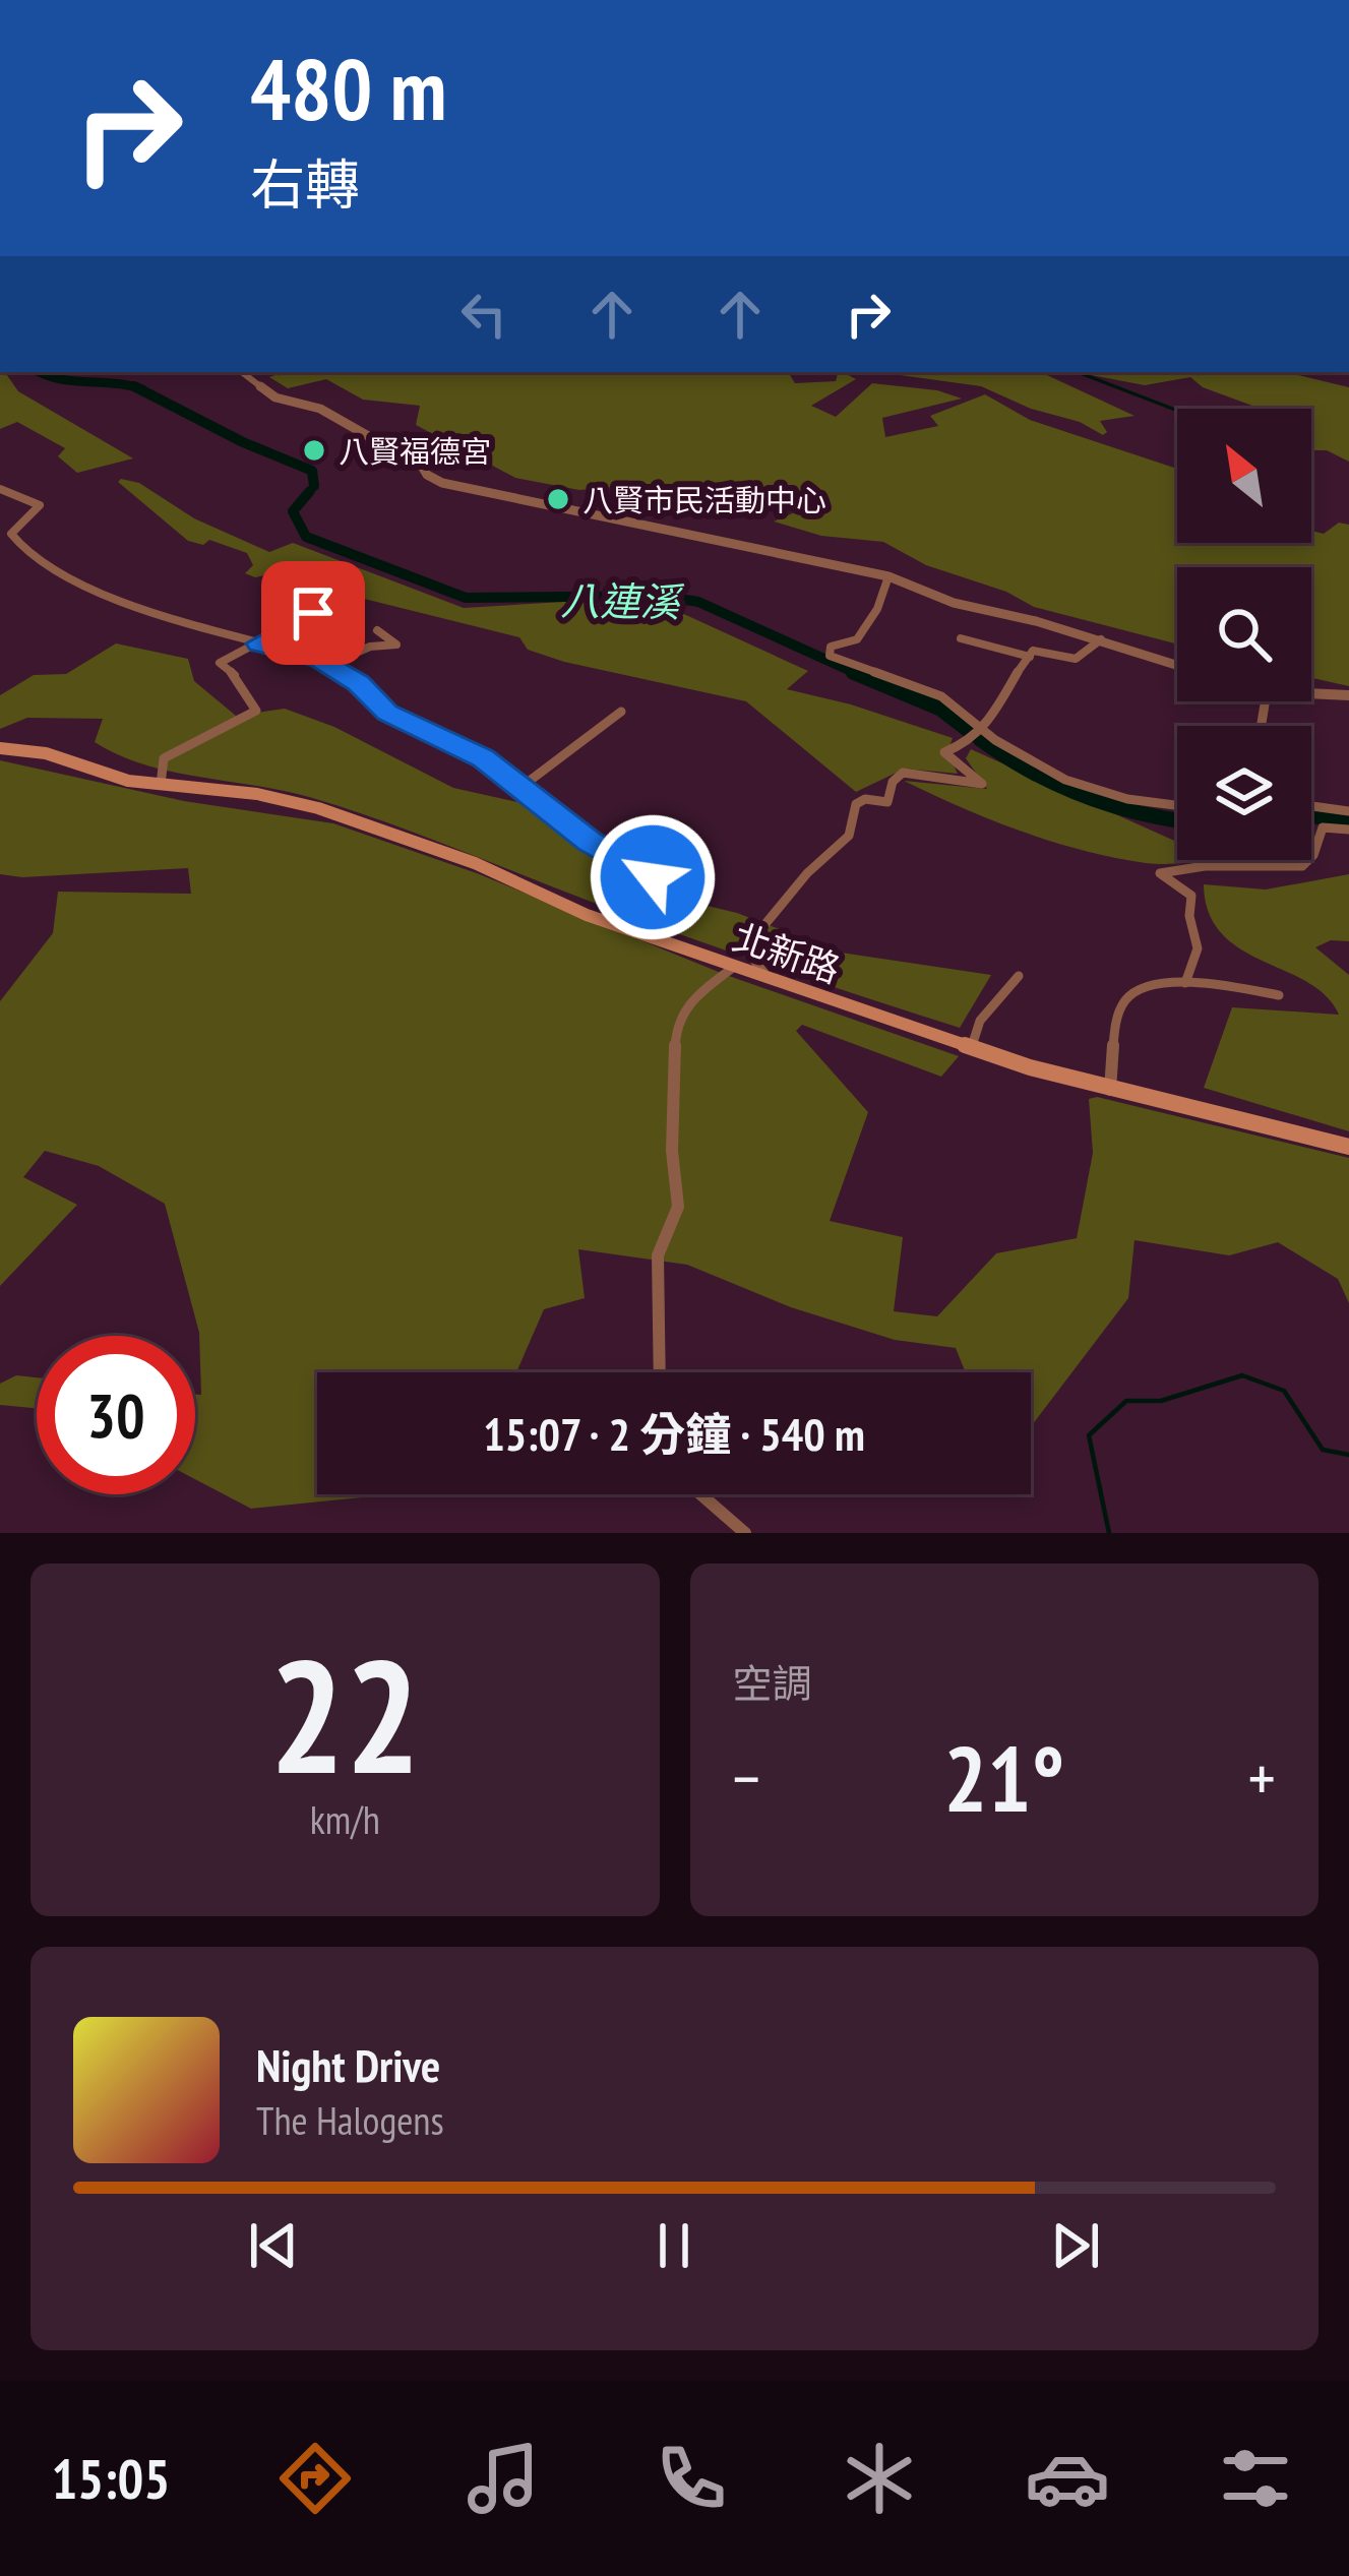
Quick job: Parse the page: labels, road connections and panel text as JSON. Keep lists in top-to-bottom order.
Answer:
{
  "streets": {
    "main road": ["北新路"]
  },
  "water": ["八連溪"],
  "places": ["八賢福德宮", "八賢市民活動中心"],
  "north": "top left",
  "page": {
    "turn": ["480 m", "右轉"],
    "limit": "30",
    "trip": "15:07 · 2 分鐘 · 540 m",
    "tile": [
      ["22", "km/h"],
      "空調"
    ],
    "heat": ["−", "21°", "+"],
    "song": ["Night Drive", "The Halogens"],
    "tabs": "15:05"
  }
}
